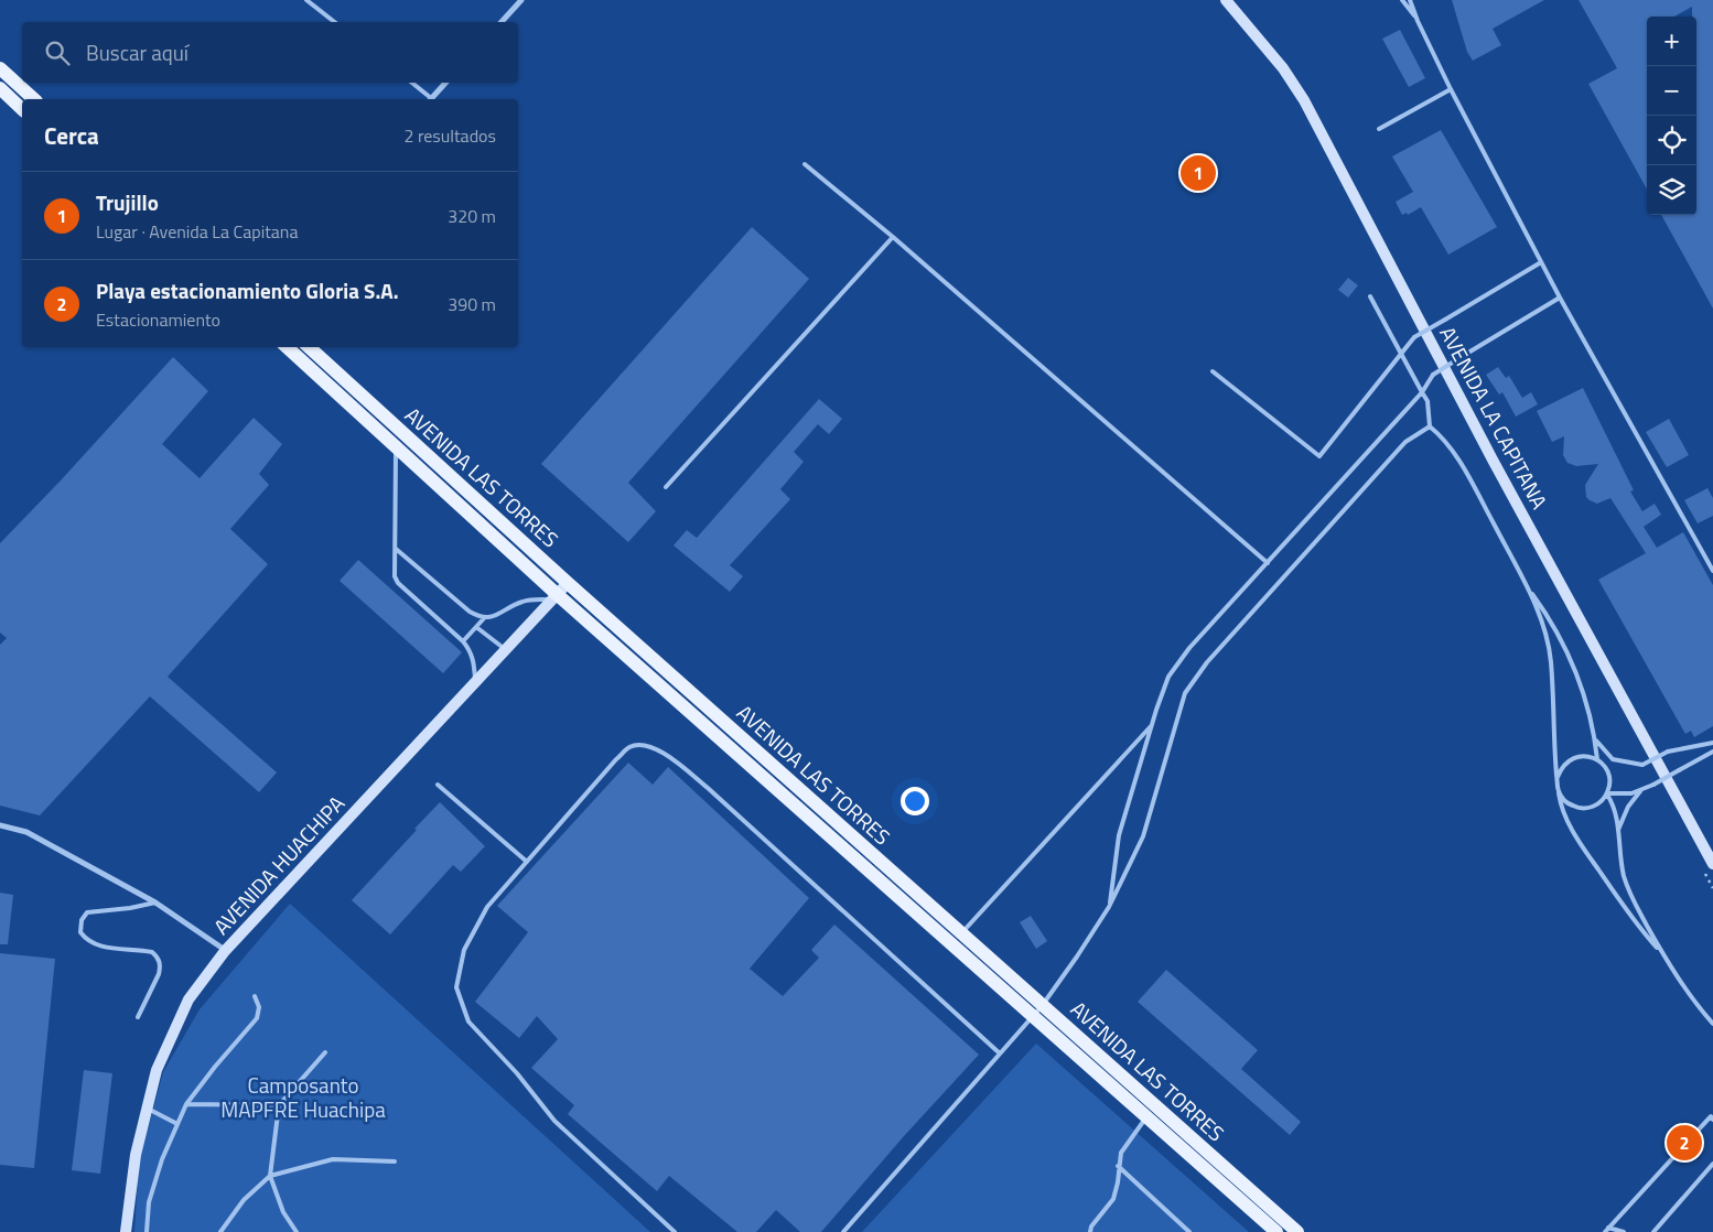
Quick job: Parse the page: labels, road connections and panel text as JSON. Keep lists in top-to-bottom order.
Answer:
{
  "streets": {
    "main road": ["AVENIDA LAS TORRES"],
    "street": ["AVENIDA LA CAPITANA", "AVENIDA HUACHIPA"]
  },
  "crossings": [
    ["AVENIDA LAS TORRES", "AVENIDA HUACHIPA"]
  ],
  "parks": ["Camposanto MAPFRE Huachipa"],
  "page": {
    "map_buttons": ["+", "−"],
    "search": "Buscar aquí",
    "heading": ["Cerca", "2 resultados"],
    "pins": ["1", "2"],
    "list": [
      {
        "mark": "1",
        "name": "Trujillo",
        "note": "Lugar · Avenida La Capitana",
        "value": "320 m"
      },
      {
        "mark": "2",
        "name": "Playa estacionamiento Gloria S.A.",
        "note": "Estacionamiento",
        "value": "390 m"
      }
    ]
  }
}
